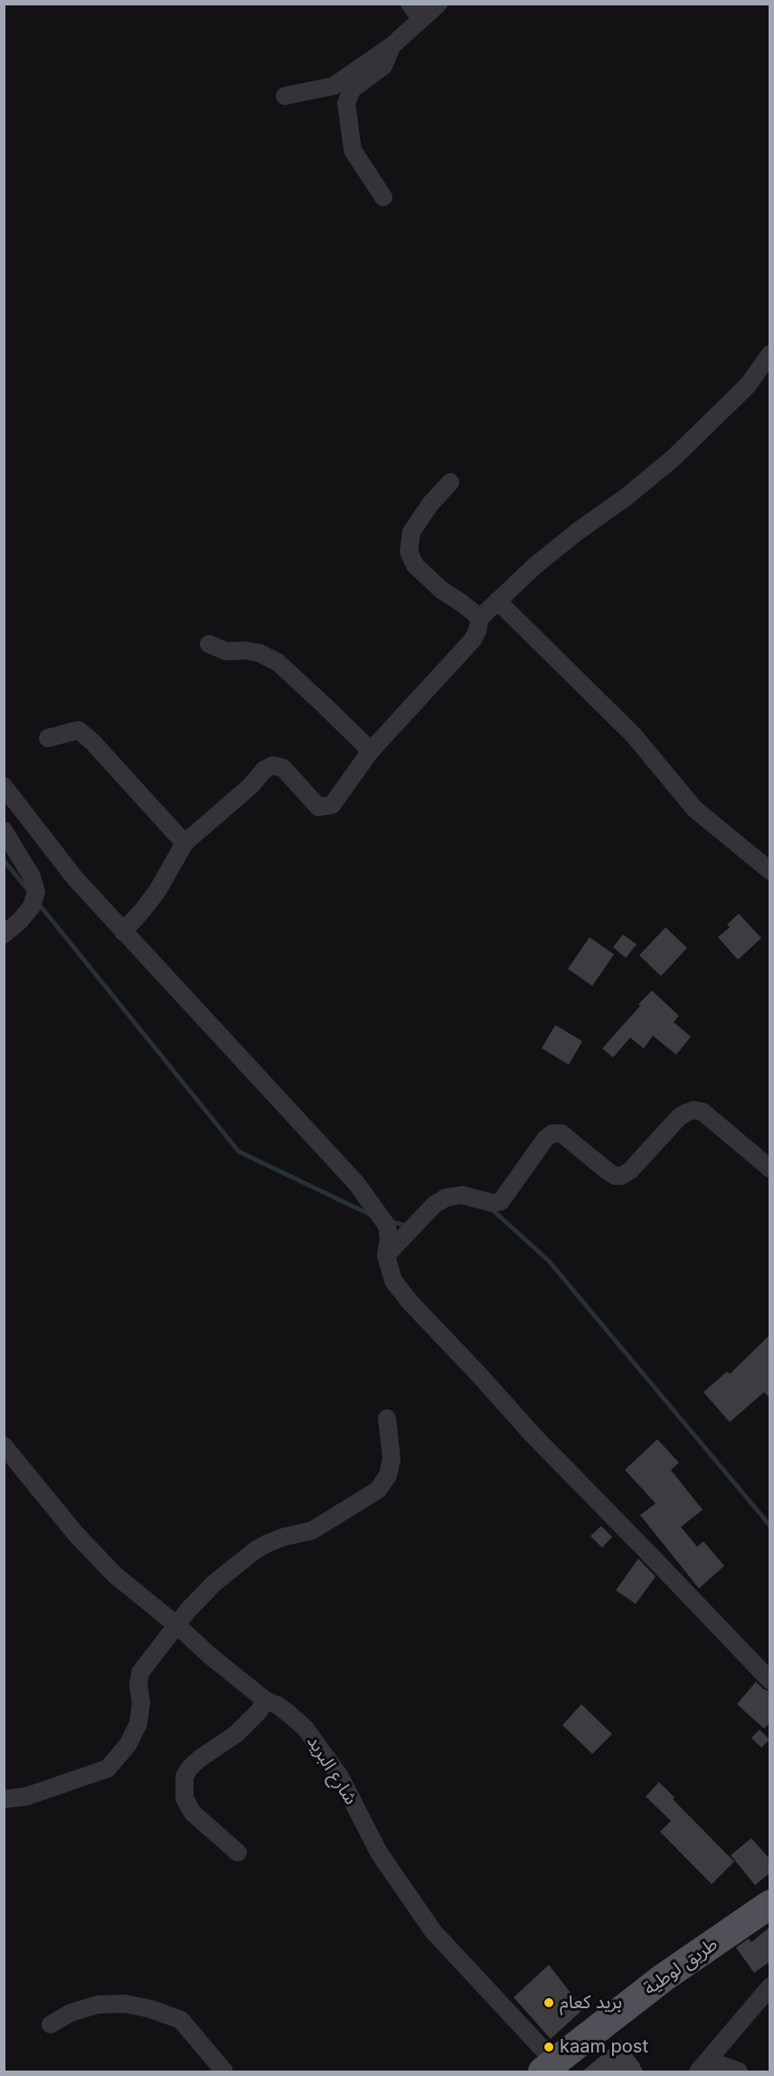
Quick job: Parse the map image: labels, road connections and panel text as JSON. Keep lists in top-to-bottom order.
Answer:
{
  "streets": {
    "main road": ["طريق لوطية"],
    "street": ["شارع البريد"]
  },
  "crossings": [
    ["شارع البريد", "طريق لوطية"]
  ],
  "places": ["بريد كعام", "kaam post"]
}
